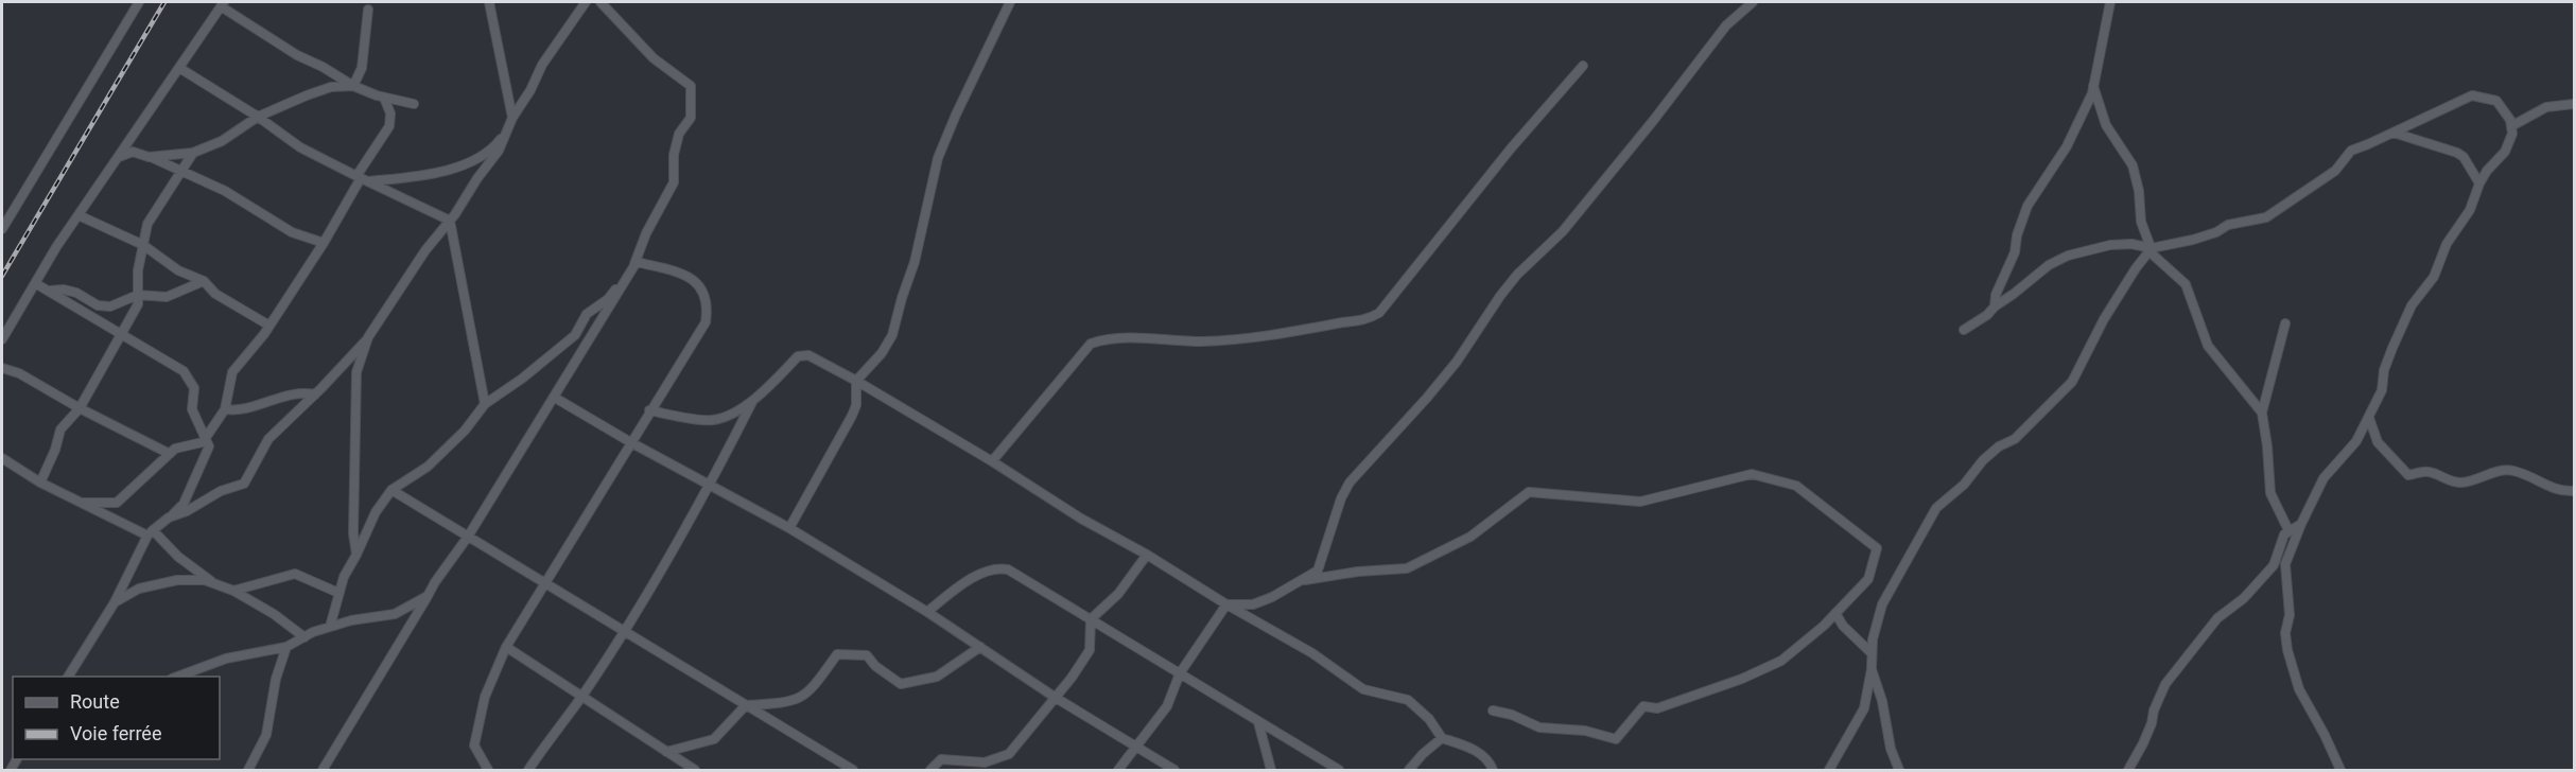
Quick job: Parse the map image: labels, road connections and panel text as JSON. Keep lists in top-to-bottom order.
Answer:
{
  "legend": ["Route", "Voie ferrée"]
}
